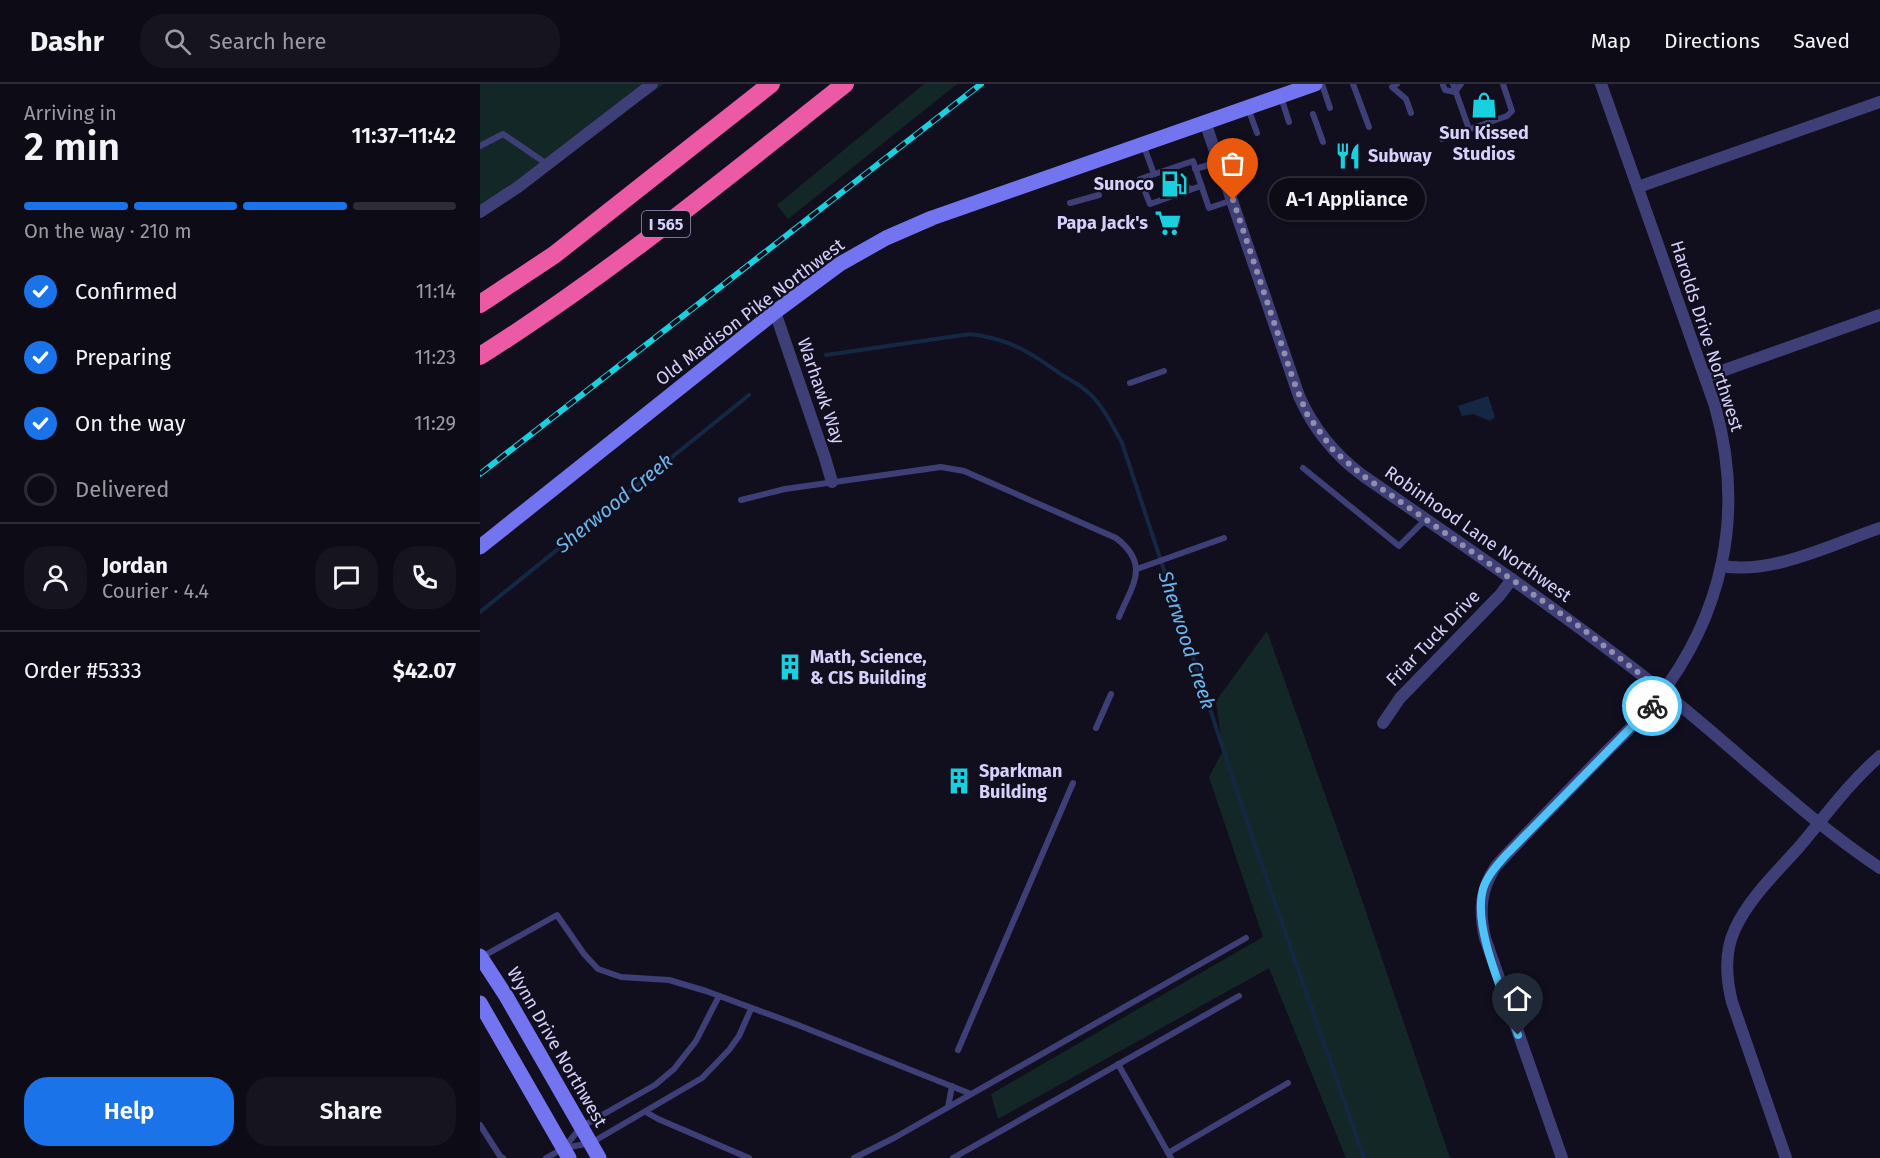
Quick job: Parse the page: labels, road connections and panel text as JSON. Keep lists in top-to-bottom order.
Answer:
{
  "streets": {
    "highway": ["I 565"],
    "main road": ["Old Madison Pike Northwest", "Wynn Drive Northwest"],
    "street": [
      "Harolds Drive Northwest",
      "Warhawk Way",
      "Robinhood Lane Northwest",
      "Friar Tuck Drive"
    ]
  },
  "crossings": [
    ["Old Madison Pike Northwest", "Warhawk Way"],
    ["Old Madison Pike Northwest", "Robinhood Lane Northwest"],
    ["Harolds Drive Northwest", "Robinhood Lane Northwest"],
    ["Robinhood Lane Northwest", "Friar Tuck Drive"]
  ],
  "water": ["Sherwood Creek"],
  "places": {
    "shop": ["Sun Kissed Studios"],
    "restaurant": ["Subway"],
    "fuel station": ["Sunoco"],
    "other": ["A-1 Appliance"],
    "supermarket": ["Papa Jack's"],
    "building": ["Math, Science, & CIS Building", "Sparkman Building"]
  },
  "page": {
    "header": "Dashr",
    "search": "Search here",
    "nav": ["Map", "Directions", "Saved"],
    "heading": ["2 min", "Arriving in", "11:37–11:42"],
    "panel": [
      "Jordan",
      "Courier · 4.4",
      "Order #5333",
      "$42.07"
    ],
    "bubble": "A-1 Appliance",
    "bar": "On the way · 210 m",
    "list": [
      ["Confirmed", "11:14"],
      ["Preparing", "11:23"],
      ["On the way", "11:29"],
      "Delivered"
    ],
    "buttons": ["Help", "Share"]
  }
}
